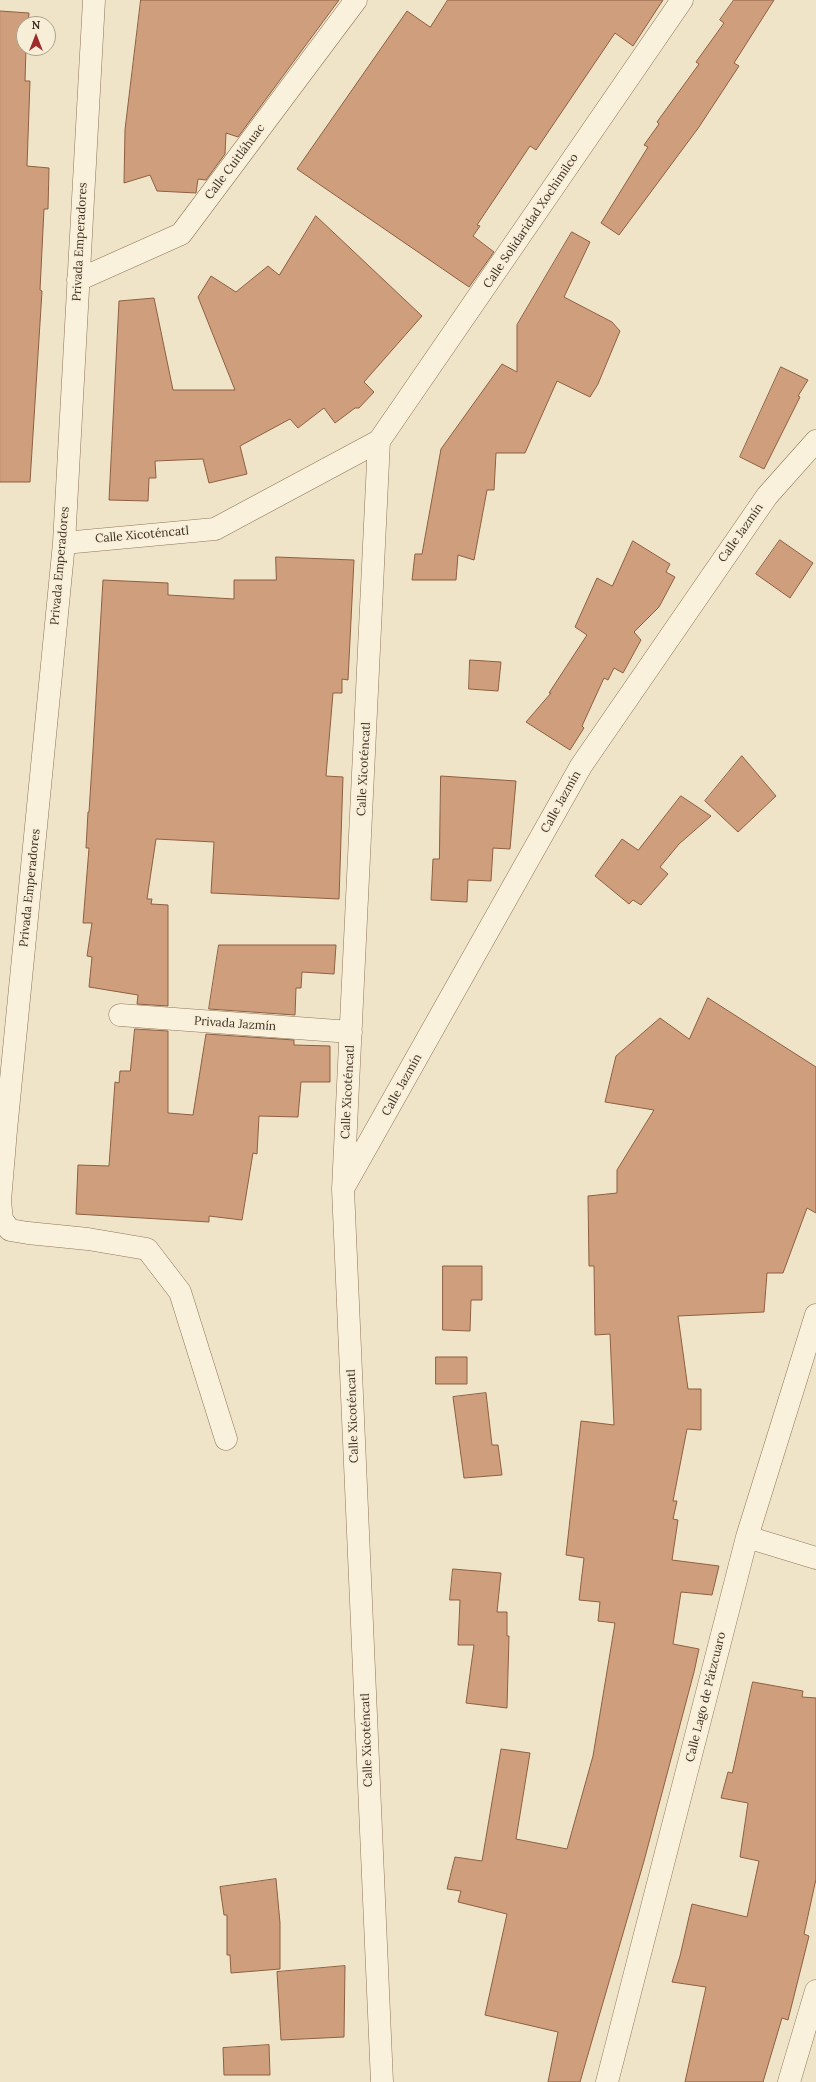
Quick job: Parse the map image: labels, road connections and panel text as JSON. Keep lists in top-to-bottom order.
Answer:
{
  "streets": {
    "street": [
      "Calle Cuitláhuac",
      "Calle Solidaridad Xochimilco",
      "Privada Emperadores",
      "Calle Jazmín",
      "Calle Xicoténcatl",
      "Privada Jazmín",
      "Calle Lago de Pátzcuaro"
    ]
  },
  "crossings": [
    ["Calle Cuitláhuac", "Privada Emperadores"],
    ["Calle Solidaridad Xochimilco", "Calle Xicoténcatl"],
    ["Privada Emperadores", "Calle Xicoténcatl"],
    ["Calle Jazmín", "Calle Xicoténcatl"],
    ["Calle Xicoténcatl", "Privada Jazmín"]
  ],
  "north": "top"
}
